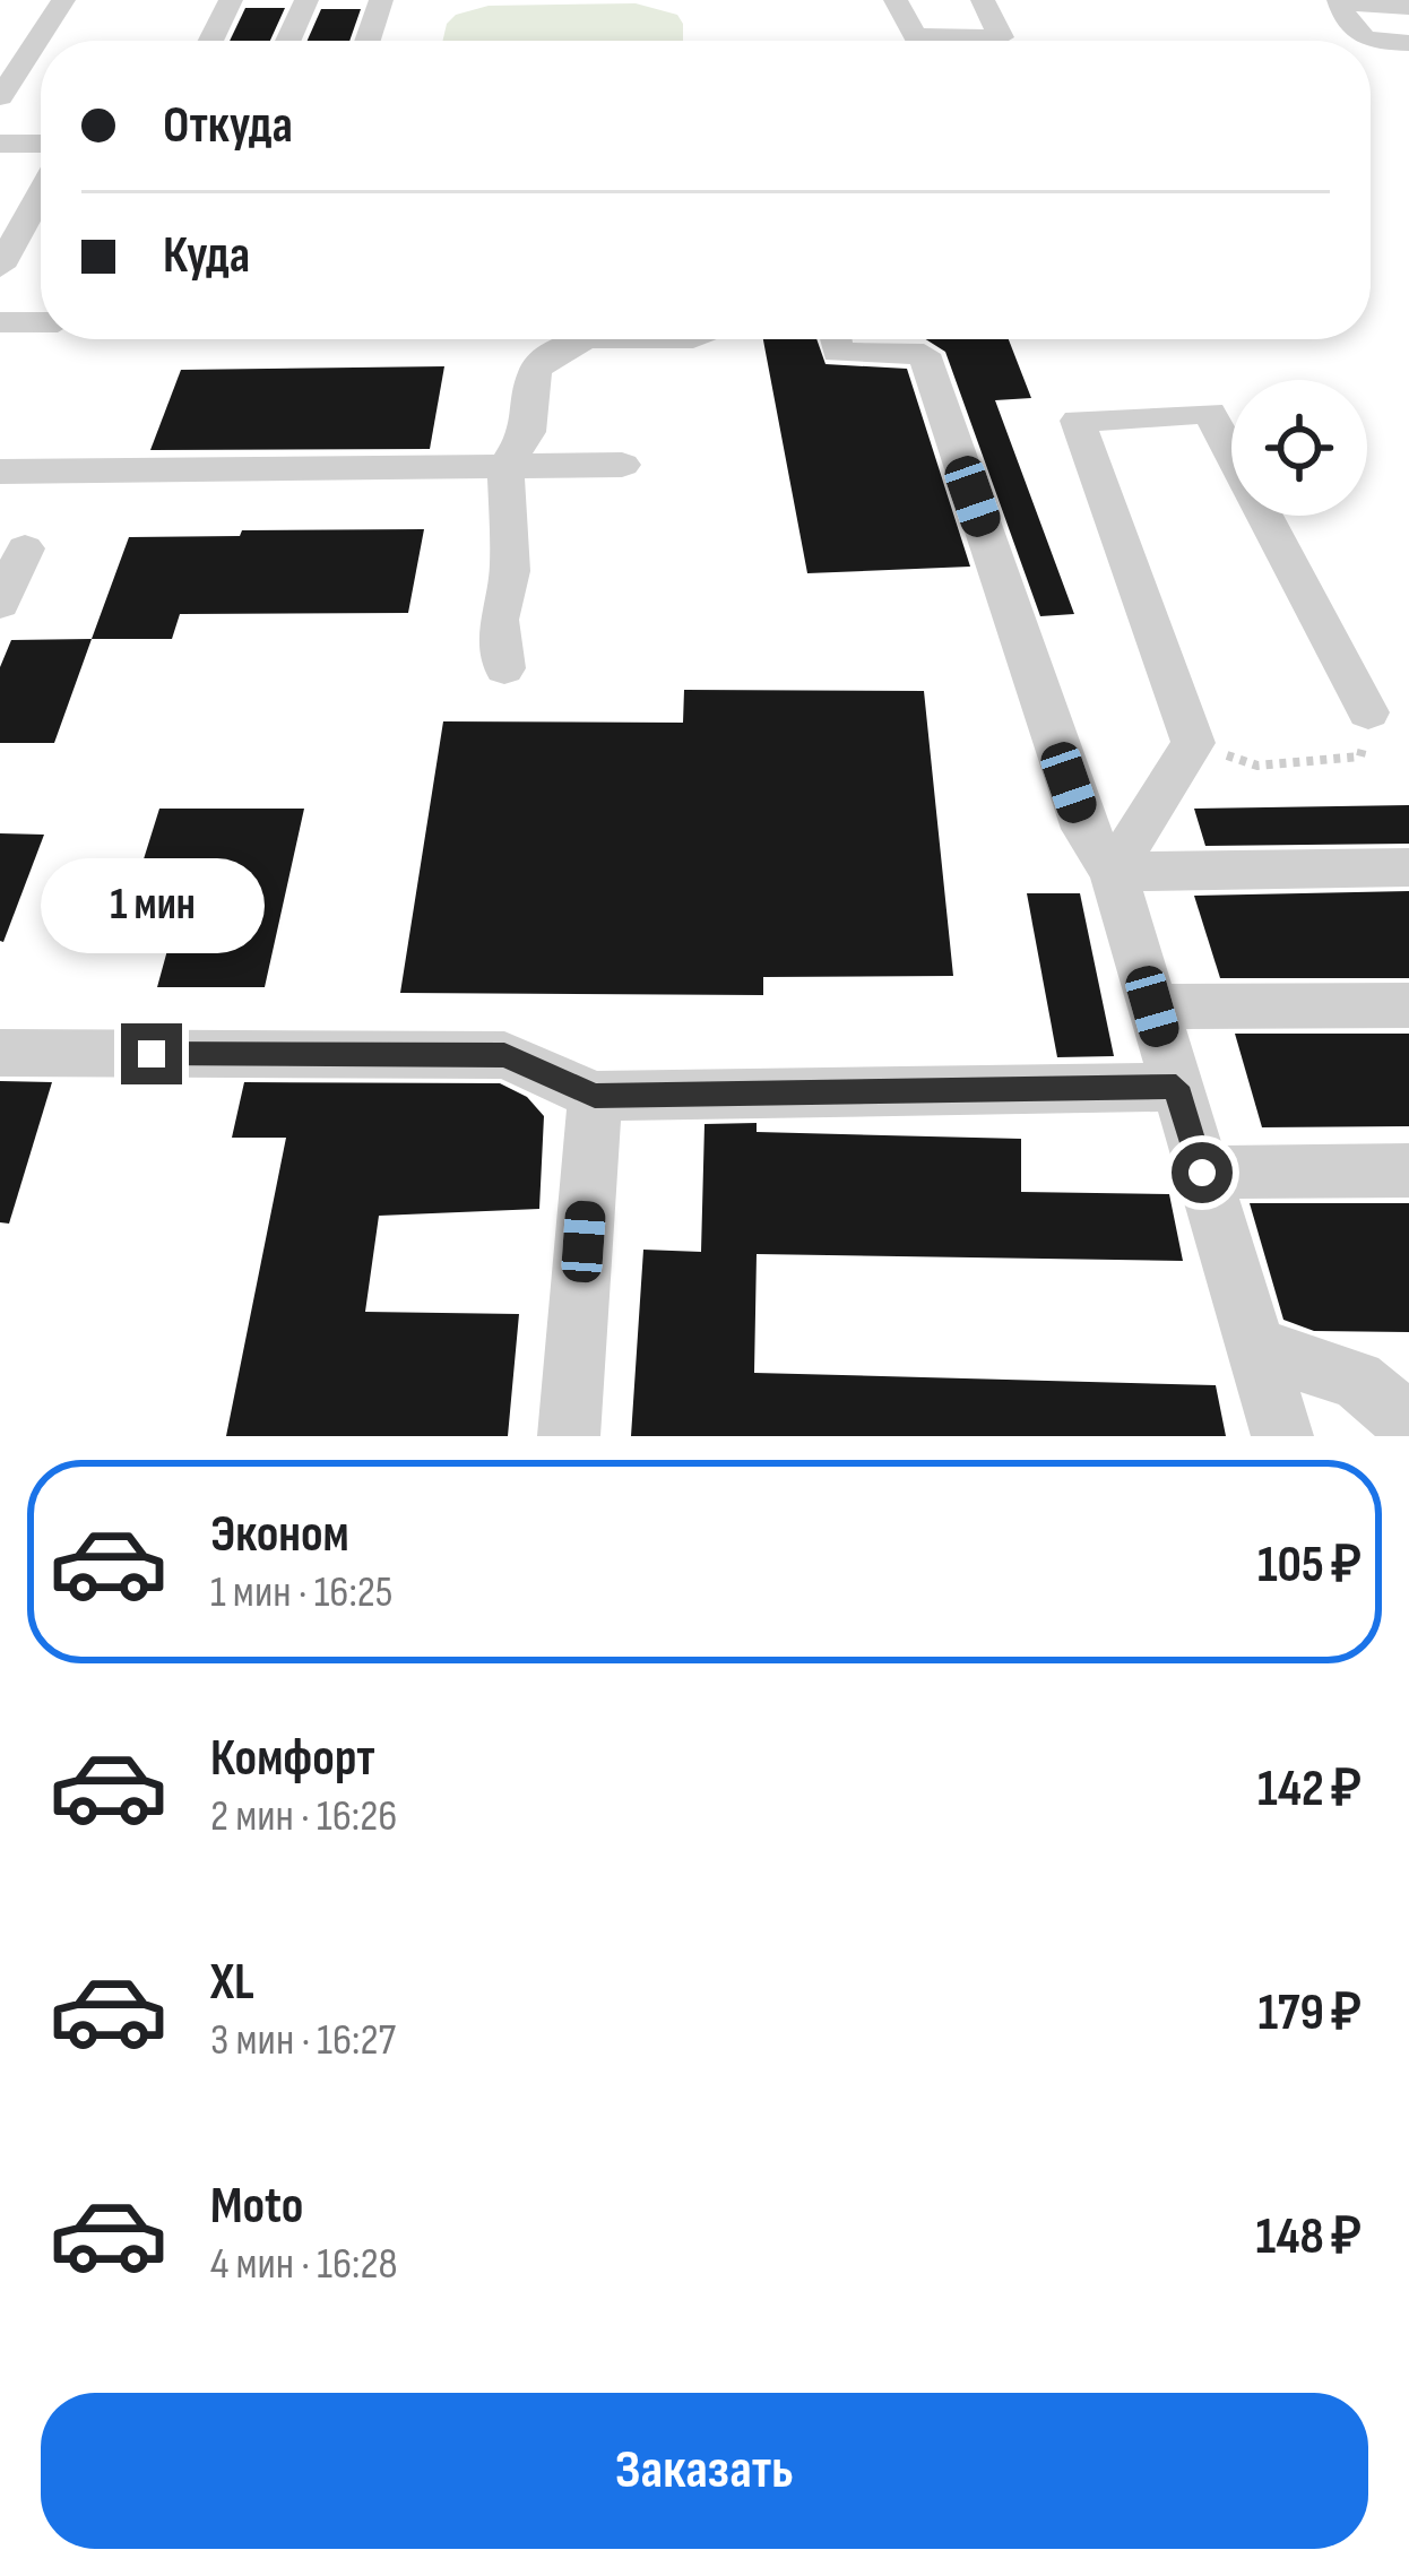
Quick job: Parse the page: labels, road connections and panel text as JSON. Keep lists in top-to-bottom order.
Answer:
{
  "page": {
    "banner": ["Откуда", "Куда"],
    "bubble": "1 мин",
    "list": [
      {
        "name": "Эконом",
        "note": "1 мин · 16:25",
        "value": "105 ₽"
      },
      {
        "name": "Комфорт",
        "note": "2 мин · 16:26",
        "value": "142 ₽"
      },
      {
        "name": "XL",
        "note": "3 мин · 16:27",
        "value": "179 ₽"
      },
      {
        "name": "Moto",
        "note": "4 мин · 16:28",
        "value": "148 ₽"
      }
    ],
    "buttons": "Заказать"
  }
}
